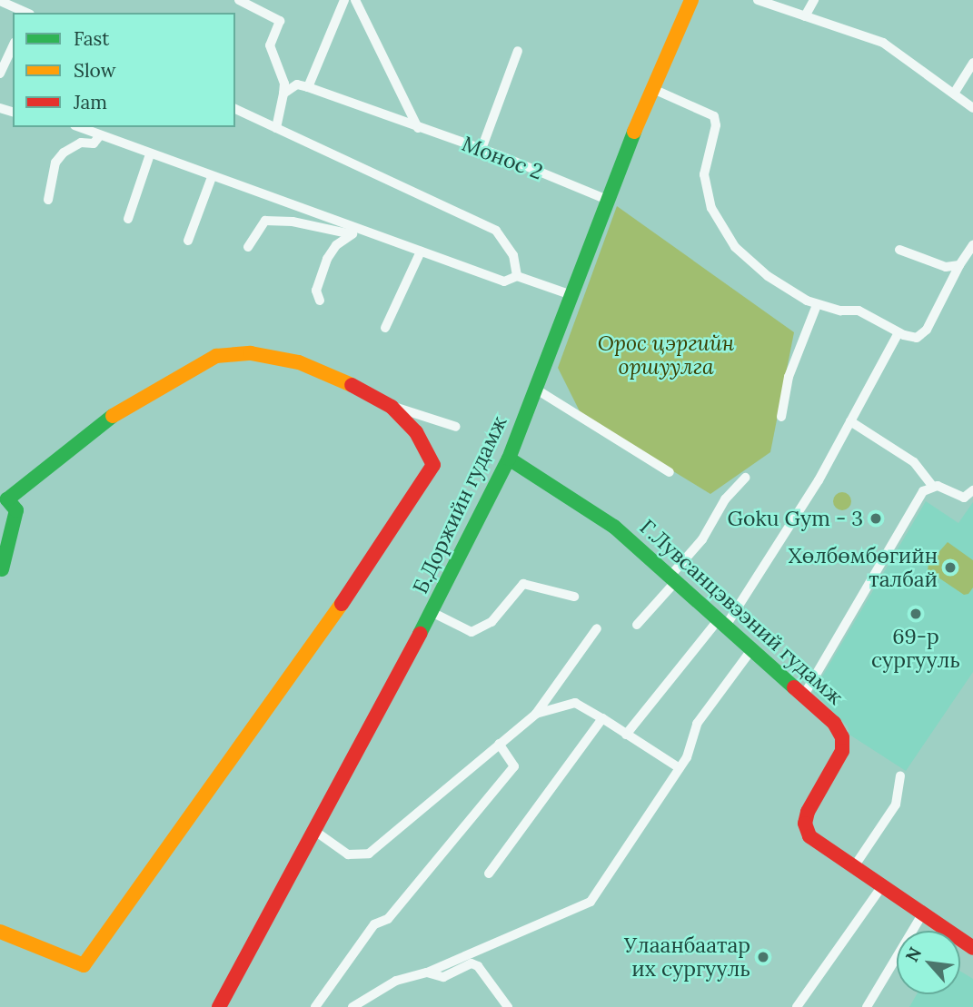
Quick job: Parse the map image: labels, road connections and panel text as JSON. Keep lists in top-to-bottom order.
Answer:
{
  "streets": {
    "street": ["Монос 2", "Б.Доржийн гудамж", "Г.Лувсанцэвээний гудамж"]
  },
  "crossings": [
    ["Монос 2", "Б.Доржийн гудамж"],
    ["Б.Доржийн гудамж", "Г.Лувсанцэвээний гудамж"]
  ],
  "parks": ["Орос цэргийн оршуулга"],
  "places": [
    "Goku Gym - 3",
    "Хөлбөмбөгийн талбай",
    "69-р сургууль",
    "Улаанбаатар их сургууль"
  ],
  "legend": ["Fast", "Slow", "Jam"],
  "north": "top left"
}
